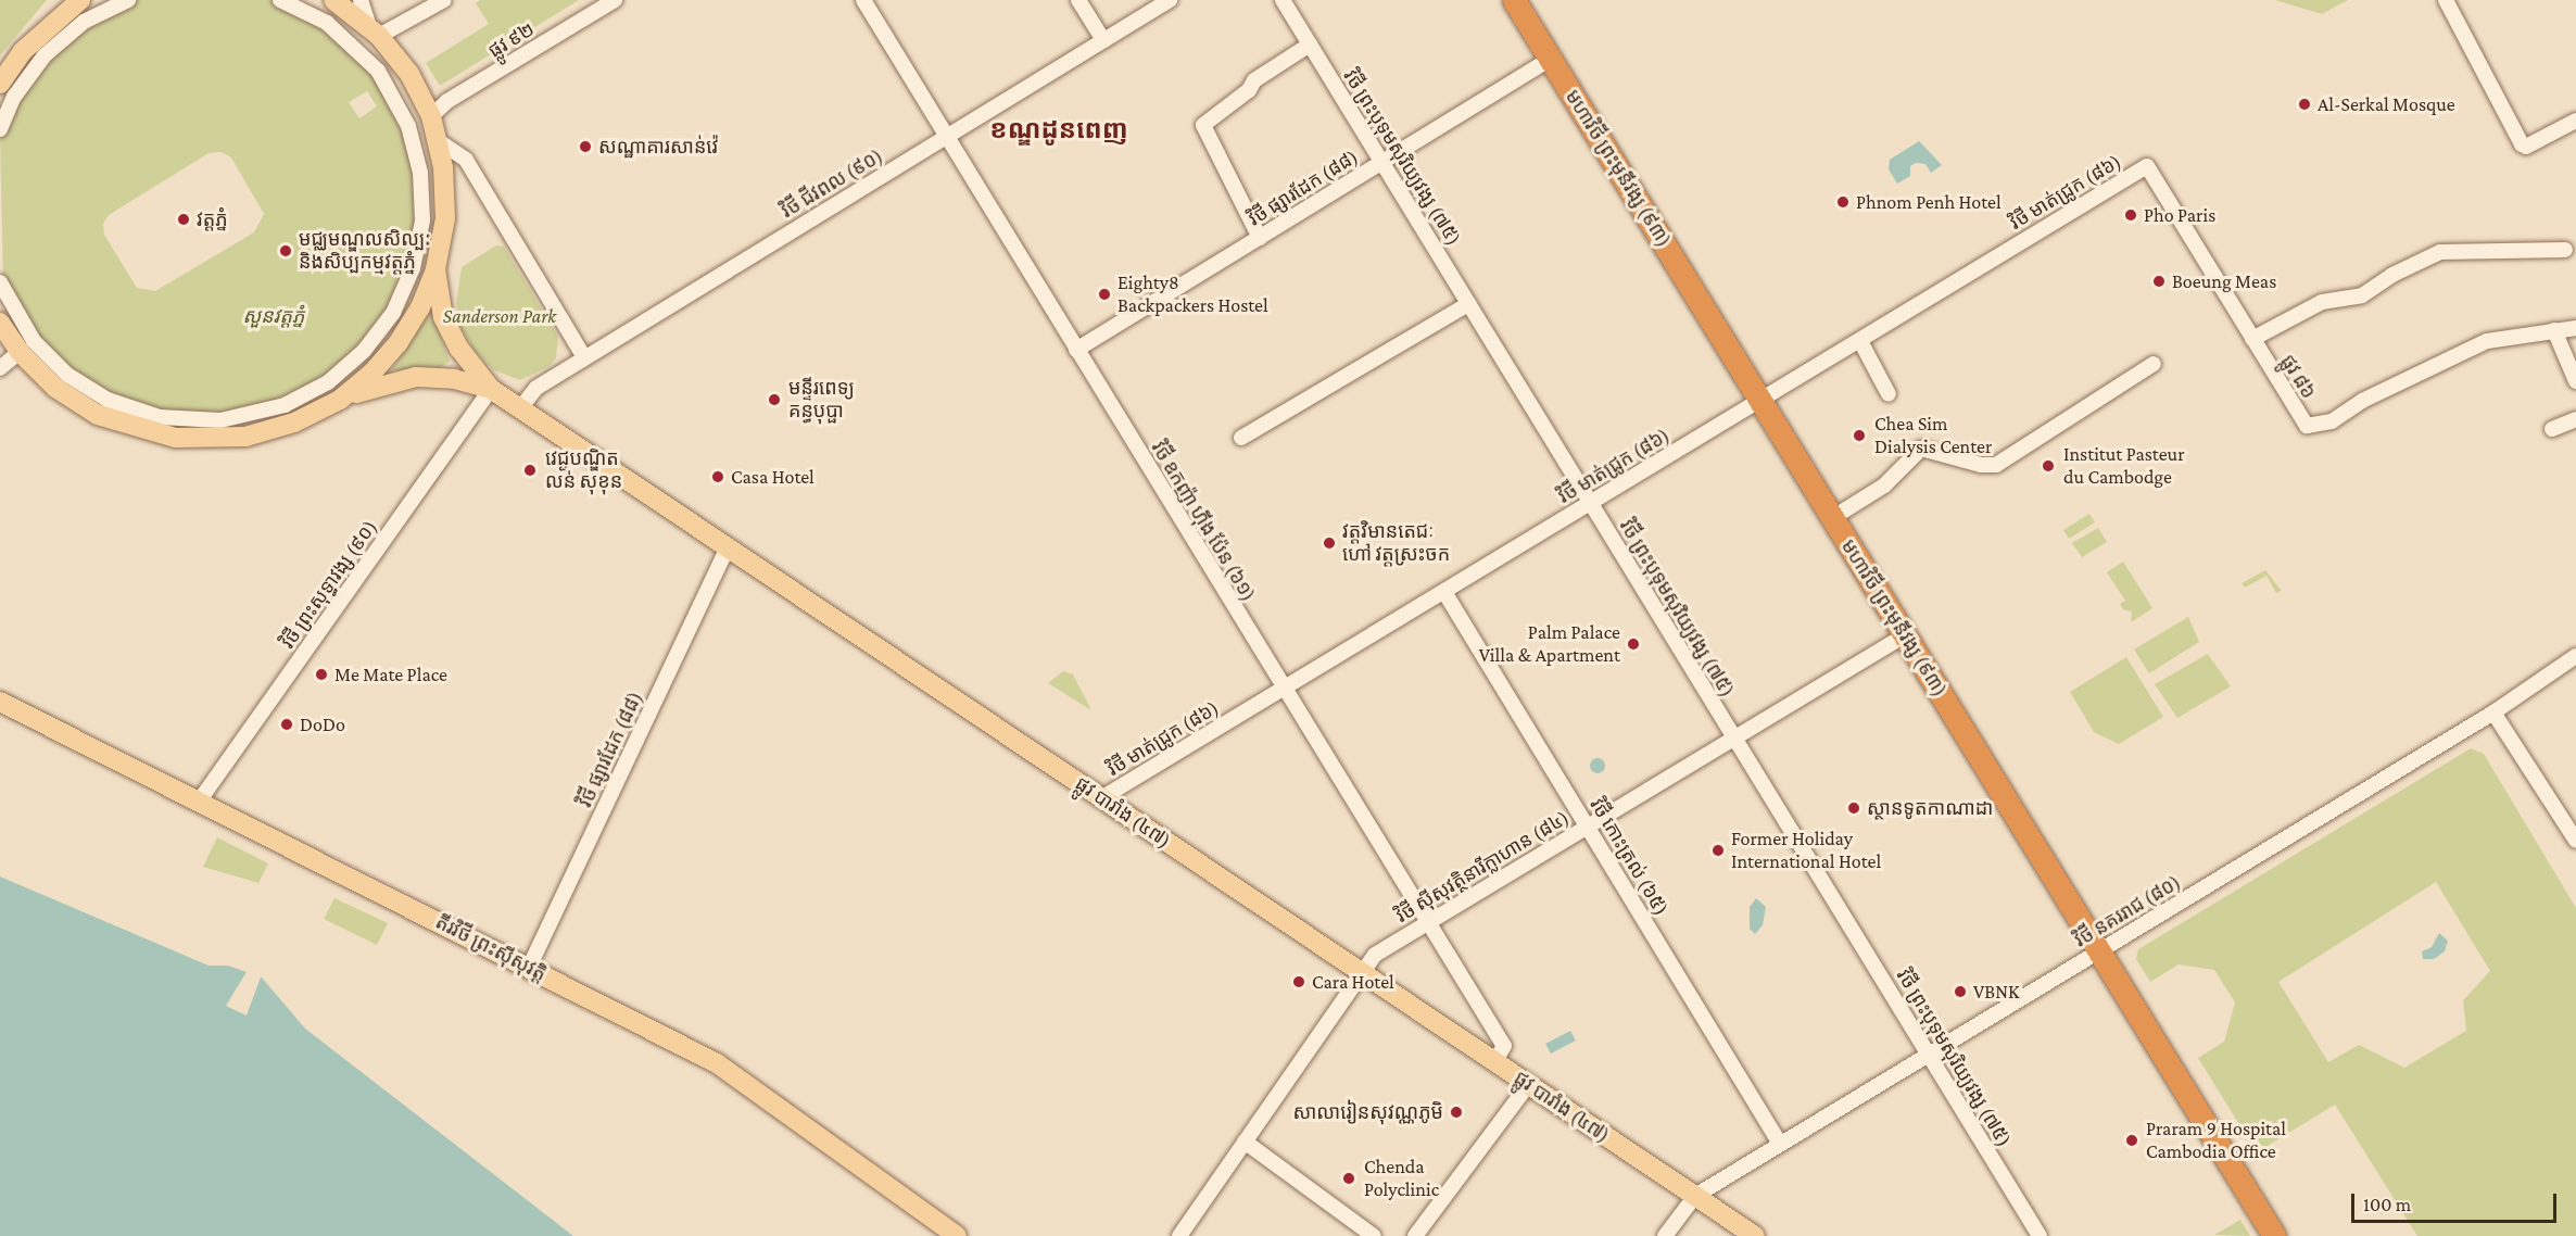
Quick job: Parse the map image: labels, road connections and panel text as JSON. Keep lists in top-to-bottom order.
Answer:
{
  "streets": {
    "highway": ["មហាវិថី ព្រះមុនីវង្ស (៩៣)"],
    "main road": ["ផ្លូវ បារាំង (៤៧)", "តីរវិថី ព្រះស៊ីសុវត្តិ"],
    "street": [
      "ផ្លូវ ៩២",
      "វិថី ព្រះបុទុមសុរិយ្យវង្ស (៧៥)",
      "វិថី ជីវពល (៩០)",
      "វិថី ផ្សារដែក (៨៨)",
      "វិថី មាត់ជ្រូក (៨៦)",
      "ផ្លូវ ៨៦",
      "វិថី ឧកញ៉ា ហ៊ីង ប៉ែន (៦១)",
      "វិថី ព្រះសុទ្ធាវង្ស (៩០)",
      "វិថី កោះត្រល់ (៦៥)",
      "វិថី ស៊ីសុវត្ថិនារីក្លាហាន (៨៤)",
      "វិថី នគររាជ (៨០)"
    ]
  },
  "crossings": [
    ["វិថី ព្រះបុទុមសុរិយ្យវង្ស (៧៥)", "វិថី ផ្សារដែក (៨៨)"],
    ["វិថី ព្រះបុទុមសុរិយ្យវង្ស (៧៥)", "វិថី មាត់ជ្រូក (៨៦)"],
    ["វិថី ព្រះបុទុមសុរិយ្យវង្ស (៧៥)", "វិថី ស៊ីសុវត្ថិនារីក្លាហាន (៨៤)"],
    ["វិថី ព្រះបុទុមសុរិយ្យវង្ស (៧៥)", "វិថី នគររាជ (៨០)"],
    ["មហាវិថី ព្រះមុនីវង្ស (៩៣)", "វិថី ផ្សារដែក (៨៨)"],
    ["មហាវិថី ព្រះមុនីវង្ស (៩៣)", "វិថី មាត់ជ្រូក (៨៦)"],
    ["មហាវិថី ព្រះមុនីវង្ស (៩៣)", "វិថី ស៊ីសុវត្ថិនារីក្លាហាន (៨៤)"],
    ["មហាវិថី ព្រះមុនីវង្ស (៩៣)", "វិថី នគររាជ (៨០)"],
    ["វិថី ជីវពល (៩០)", "វិថី ឧកញ៉ា ហ៊ីង ប៉ែន (៦១)"],
    ["វិថី ជីវពល (៩០)", "ផ្លូវ បារាំង (៤៧)"],
    ["វិថី ផ្សារដែក (៨៨)", "វិថី ឧកញ៉ា ហ៊ីង ប៉ែន (៦១)"],
    ["វិថី ផ្សារដែក (៨៨)", "ផ្លូវ បារាំង (៤៧)"],
    ["វិថី ផ្សារដែក (៨៨)", "តីរវិថី ព្រះស៊ីសុវត្តិ"],
    ["វិថី មាត់ជ្រូក (៨៦)", "ផ្លូវ ៨៦"],
    ["វិថី មាត់ជ្រូក (៨៦)", "វិថី ឧកញ៉ា ហ៊ីង ប៉ែន (៦១)"],
    ["វិថី មាត់ជ្រូក (៨៦)", "ផ្លូវ បារាំង (៤៧)"],
    ["វិថី មាត់ជ្រូក (៨៦)", "វិថី កោះត្រល់ (៦៥)"],
    ["វិថី ឧកញ៉ា ហ៊ីង ប៉ែន (៦១)", "ផ្លូវ បារាំង (៤៧)"],
    ["វិថី ឧកញ៉ា ហ៊ីង ប៉ែន (៦១)", "វិថី ស៊ីសុវត្ថិនារីក្លាហាន (៨៤)"],
    ["វិថី ព្រះសុទ្ធាវង្ស (៩០)", "ផ្លូវ បារាំង (៤៧)"],
    ["វិថី ព្រះសុទ្ធាវង្ស (៩០)", "តីរវិថី ព្រះស៊ីសុវត្តិ"],
    ["ផ្លូវ បារាំង (៤៧)", "វិថី ស៊ីសុវត្ថិនារីក្លាហាន (៨៤)"],
    ["ផ្លូវ បារាំង (៤៧)", "វិថី នគររាជ (៨០)"],
    ["វិថី កោះត្រល់ (៦៥)", "វិថី ស៊ីសុវត្ថិនារីក្លាហាន (៨៤)"],
    ["វិថី កោះត្រល់ (៦៥)", "វិថី នគររាជ (៨០)"]
  ],
  "districts": ["ខណ្ឌដូនពេញ"],
  "parks": ["សួនវត្ដភ្នំ", "Sanderson Park"],
  "places": [
    "Al-Serkal Mosque",
    "សណ្ឋាគារសាន់វ៉េ",
    "Phnom Penh Hotel",
    "Pho Paris",
    "វត្ដភ្នំ",
    "មជ្ឈមណ្ឌលសិល្បៈ និងសិប្បកម្មវត្តភ្នំ",
    "Boeung Meas",
    "Eighty8 Backpackers Hostel",
    "មន្ទីរពេទ្យ គន្ធបុប្ផា",
    "Chea Sim Dialysis Center",
    "Institut Pasteur du Cambodge",
    "វេជ្ជបណ្ឌិត លន់ សុខុន",
    "Casa Hotel",
    "វត្តវិមានតេជៈ ហៅ វត្តស្រះចក",
    "Palm Palace Villa & Apartment",
    "Me Mate Place",
    "DoDo",
    "ស្ថានទូតកាណាដា",
    "Former Holiday International Hotel",
    "Cara Hotel",
    "VBNK",
    "សាលារៀនសុវណ្ណភូមិ",
    "Praram 9 Hospital Cambodia Office",
    "Chenda Polyclinic"
  ],
  "scale_bar": "100 m"
}
